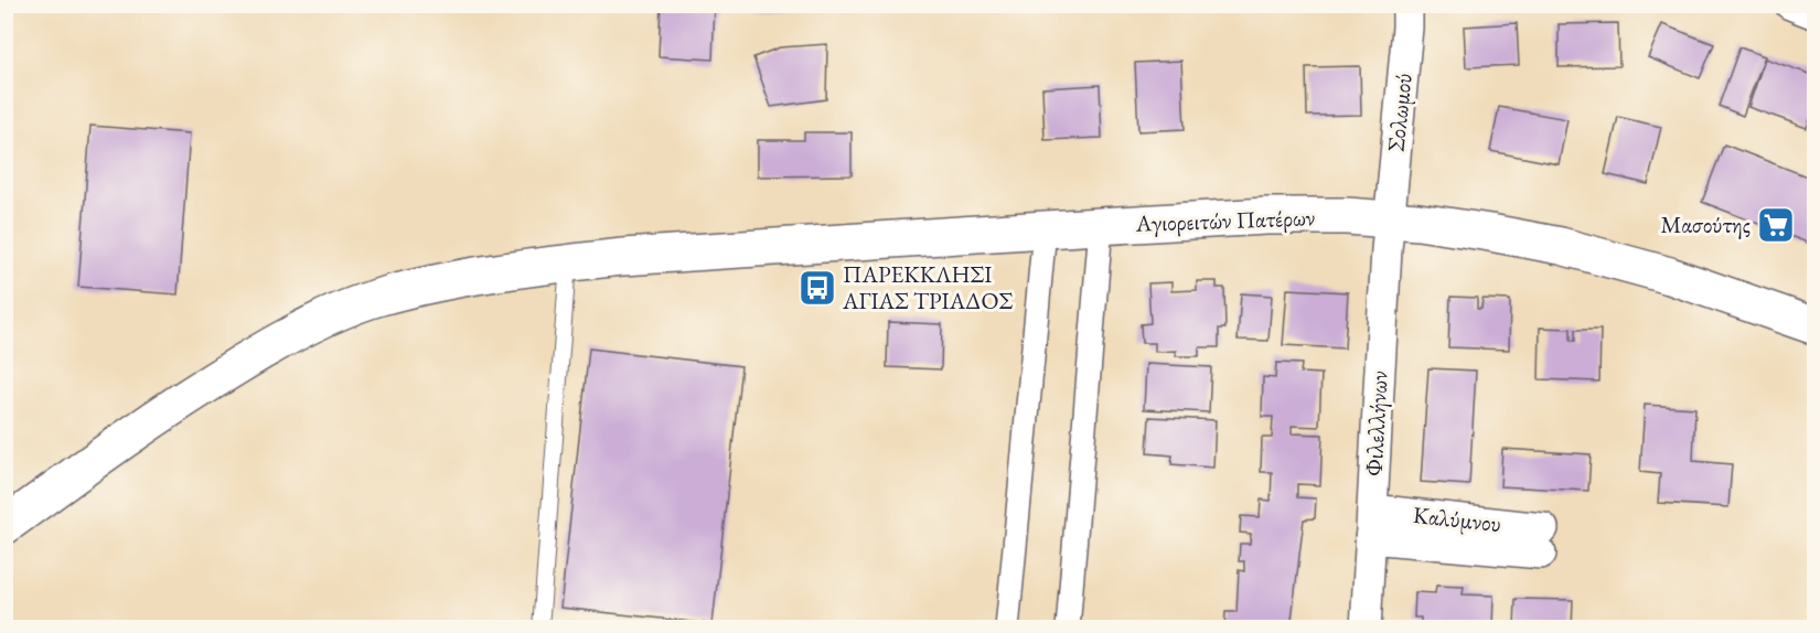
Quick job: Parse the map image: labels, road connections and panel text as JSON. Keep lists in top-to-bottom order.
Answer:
{
  "streets": {
    "street": ["Σολωμού", "Αγιορειτών Πατέρων", "Φιλελλήνων"]
  },
  "crossings": [
    ["Σολωμού", "Αγιορειτών Πατέρων"],
    ["Σολωμού", "Φιλελλήνων"],
    ["Αγιορειτών Πατέρων", "Φιλελλήνων"]
  ],
  "places": {
    "supermarket": ["Μασούτης"],
    "bus stop": ["ΠΑΡΕΚΚΛΗΣΙ ΑΓΙΑΣ ΤΡΙΑΔΟΣ"]
  }
}
